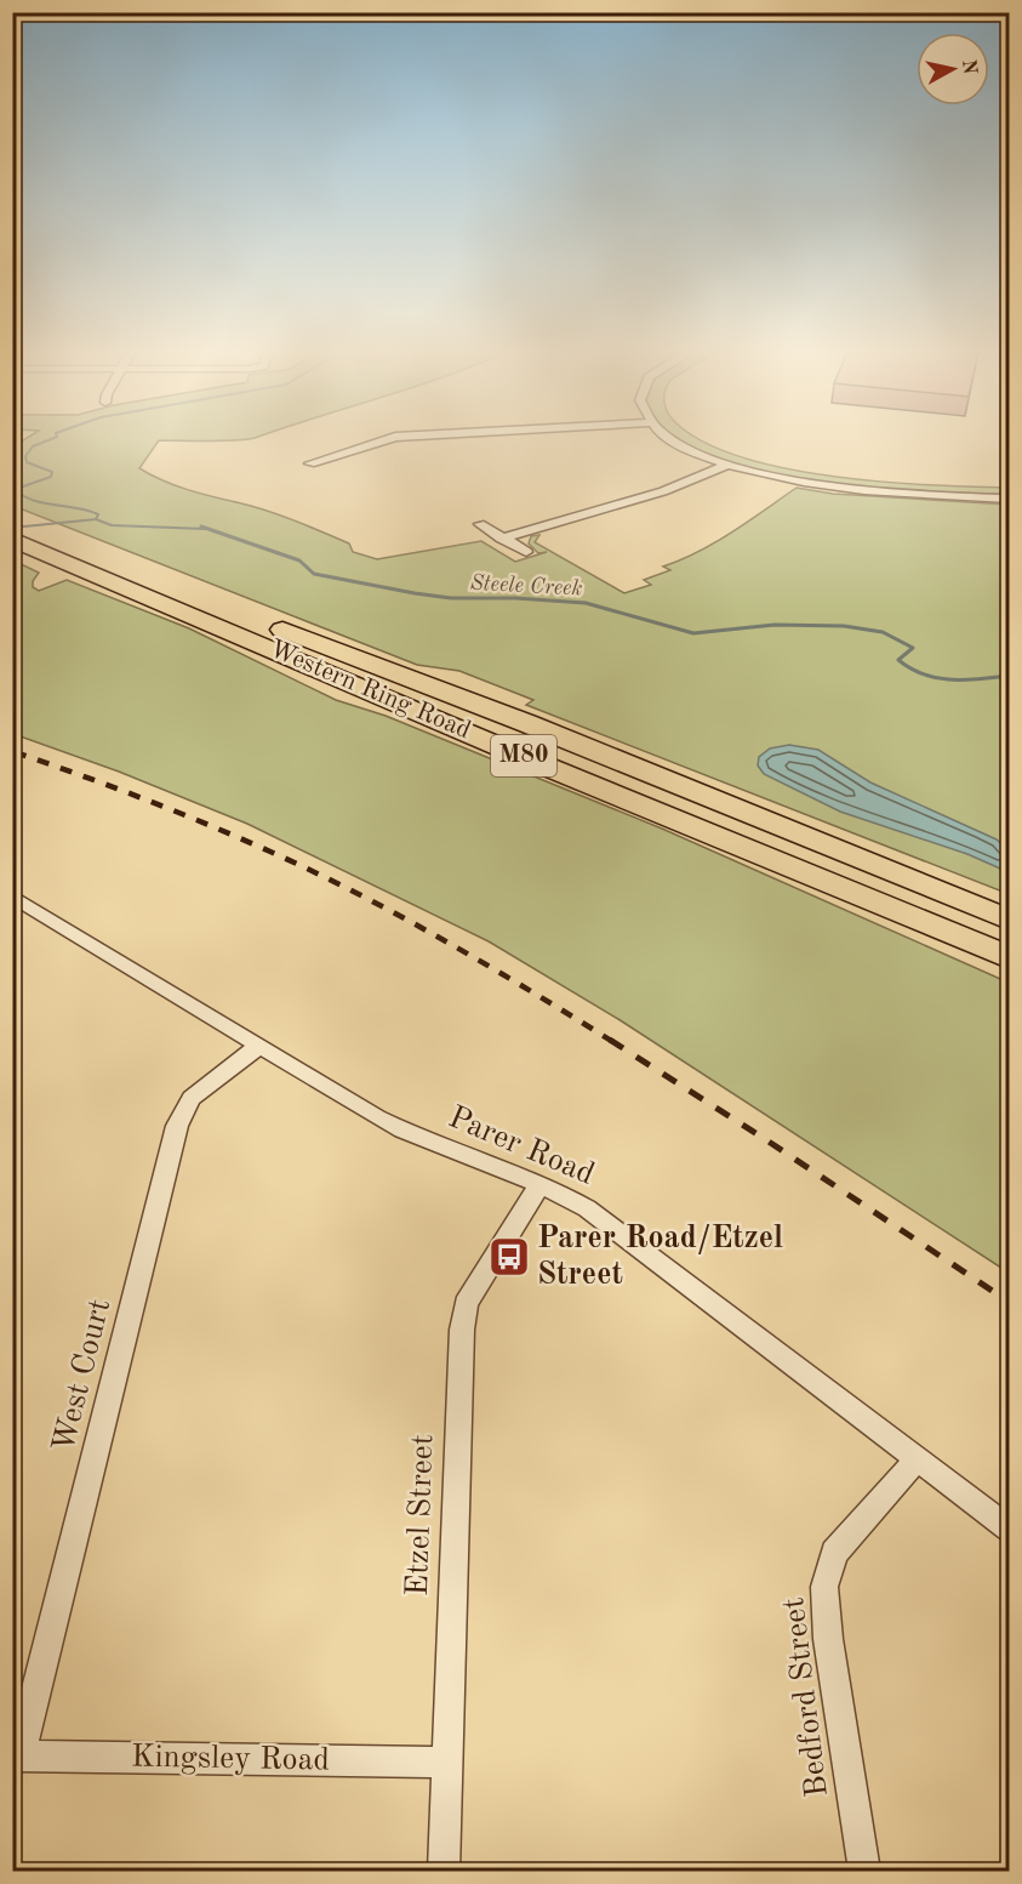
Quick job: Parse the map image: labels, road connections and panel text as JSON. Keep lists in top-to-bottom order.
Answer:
{
  "streets": {
    "highway": ["Western Ring Road", "M80"],
    "street": [
      "Parer Road",
      "West Court",
      "Etzel Street",
      "Bedford Street",
      "Kingsley Road"
    ]
  },
  "crossings": [
    ["Parer Road", "West Court"],
    ["Parer Road", "Etzel Street"],
    ["Parer Road", "Bedford Street"],
    ["West Court", "Kingsley Road"],
    ["Etzel Street", "Kingsley Road"]
  ],
  "water": ["Steele Creek"],
  "places": {
    "bus stop": ["Parer Road/Etzel Street"]
  },
  "north": "right"
}
